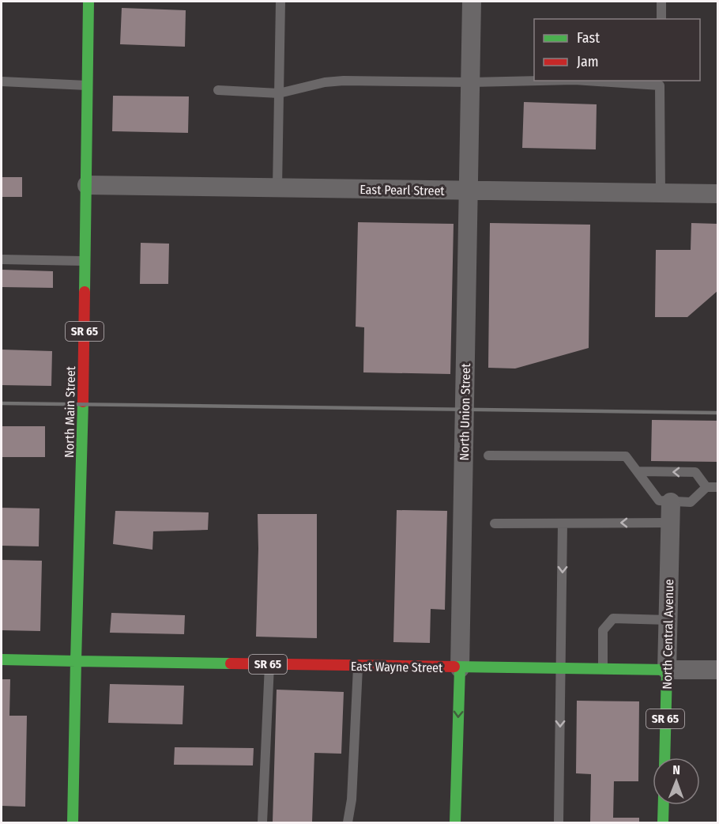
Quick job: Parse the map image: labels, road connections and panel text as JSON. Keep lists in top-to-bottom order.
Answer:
{
  "streets": {
    "main road": [
      "SR 65",
      "North Main Street",
      "North Union Street",
      "North Central Avenue",
      "East Wayne Street"
    ],
    "street": ["East Pearl Street"]
  },
  "crossings": [
    ["East Pearl Street", "North Main Street"],
    ["East Pearl Street", "North Union Street"],
    ["North Main Street", "East Wayne Street"],
    ["North Union Street", "East Wayne Street"],
    ["North Central Avenue", "East Wayne Street"]
  ],
  "legend": ["Fast", "Jam"],
  "north": "top"
}
